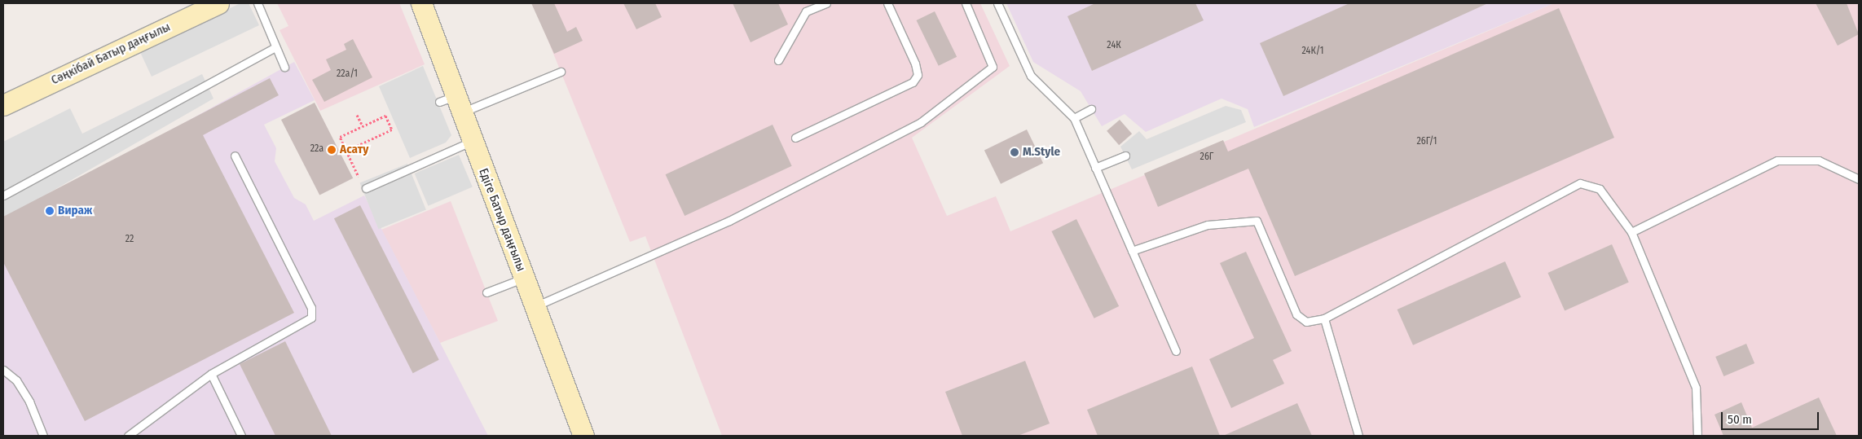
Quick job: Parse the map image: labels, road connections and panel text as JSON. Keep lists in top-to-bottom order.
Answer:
{
  "streets": {
    "main road": ["Сәңкібай Батыр даңғылы", "Едіге Батыр даңғылы"]
  },
  "places": ["Асату", "M.Style", "Вираж"],
  "house_numbers": [
    "24К",
    "24К/1",
    "22а/1",
    "26Г/1",
    "22а",
    "26Г",
    "22"
  ],
  "scale_bar": "50 m"
}
